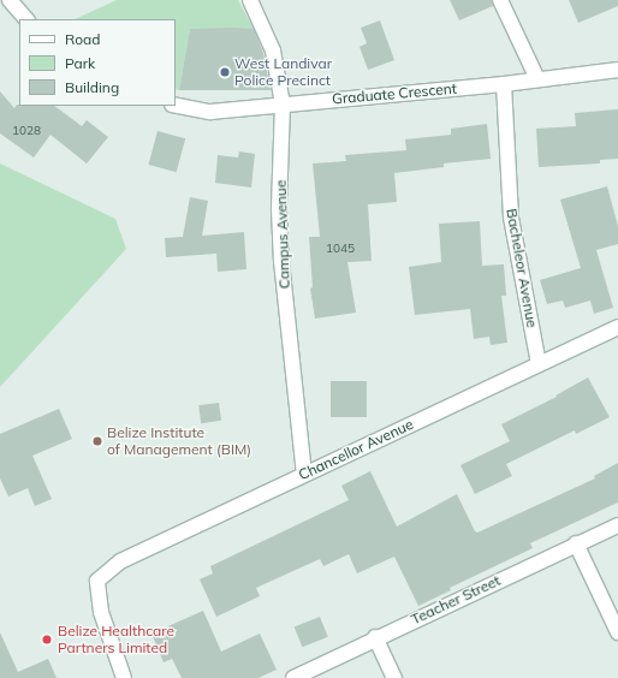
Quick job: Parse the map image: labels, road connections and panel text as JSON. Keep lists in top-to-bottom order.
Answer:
{
  "streets": {
    "street": [
      "Graduate Crescent",
      "Campus Avenue",
      "Bacheleor Avenue",
      "Chancellor Avenue",
      "Teacher Street"
    ]
  },
  "crossings": [
    ["Graduate Crescent", "Campus Avenue"],
    ["Graduate Crescent", "Bacheleor Avenue"],
    ["Campus Avenue", "Chancellor Avenue"],
    ["Bacheleor Avenue", "Chancellor Avenue"]
  ],
  "places": ["West Landivar Police Precinct", "Belize Institute of Management (BIM)", "Belize Healthcare Partners Limited"],
  "house_numbers": ["1028", "1045"],
  "legend": ["Road", "Park", "Building"]
}
